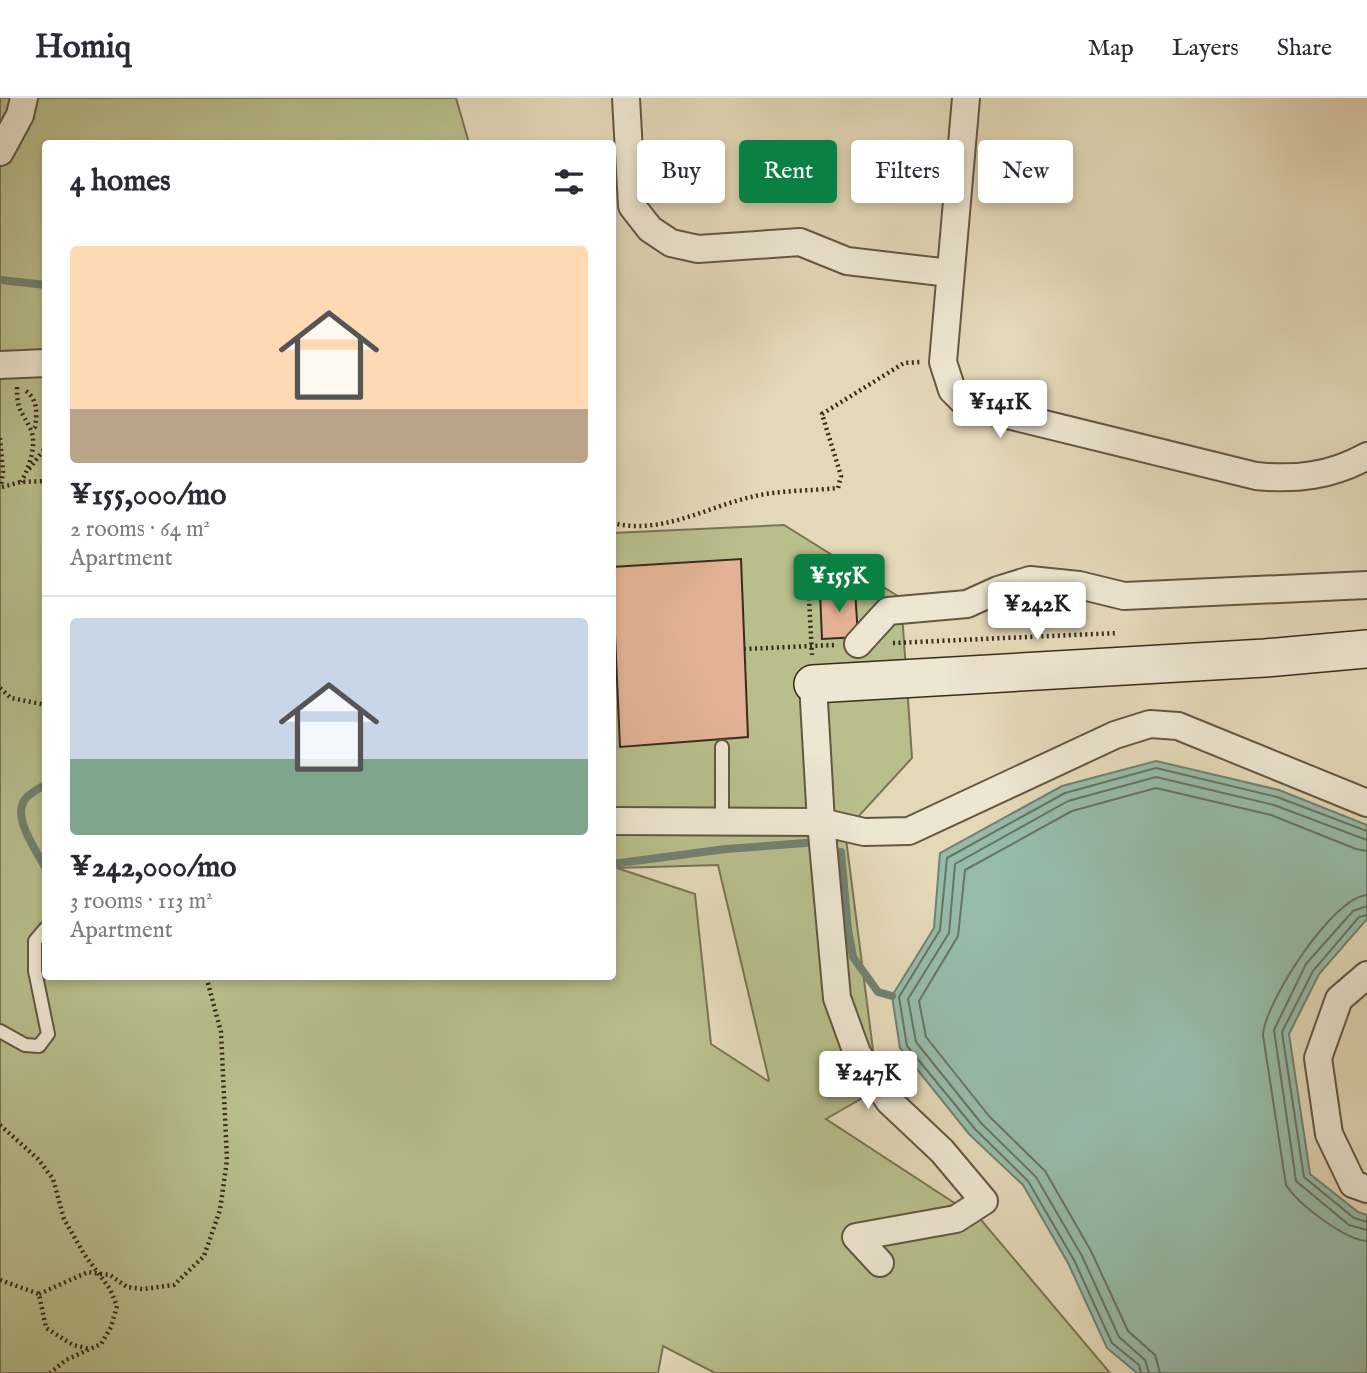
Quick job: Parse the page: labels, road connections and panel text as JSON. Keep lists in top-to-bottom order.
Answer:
{
  "page": {
    "header": "Homiq",
    "nav": ["Map", "Layers", "Share"],
    "chip": [
      "Buy",
      "Rent",
      "Filters",
      "New"
    ],
    "heading": "4 homes",
    "list": [
      {
        "name": "¥155,000/mo",
        "note": "2 rooms · 64 m² · Apartment"
      },
      {
        "name": "¥242,000/mo",
        "note": "3 rooms · 113 m² · Apartment"
      }
    ],
    "price": [
      "¥141K",
      "¥155K",
      "¥242K",
      "¥247K"
    ]
  }
}
